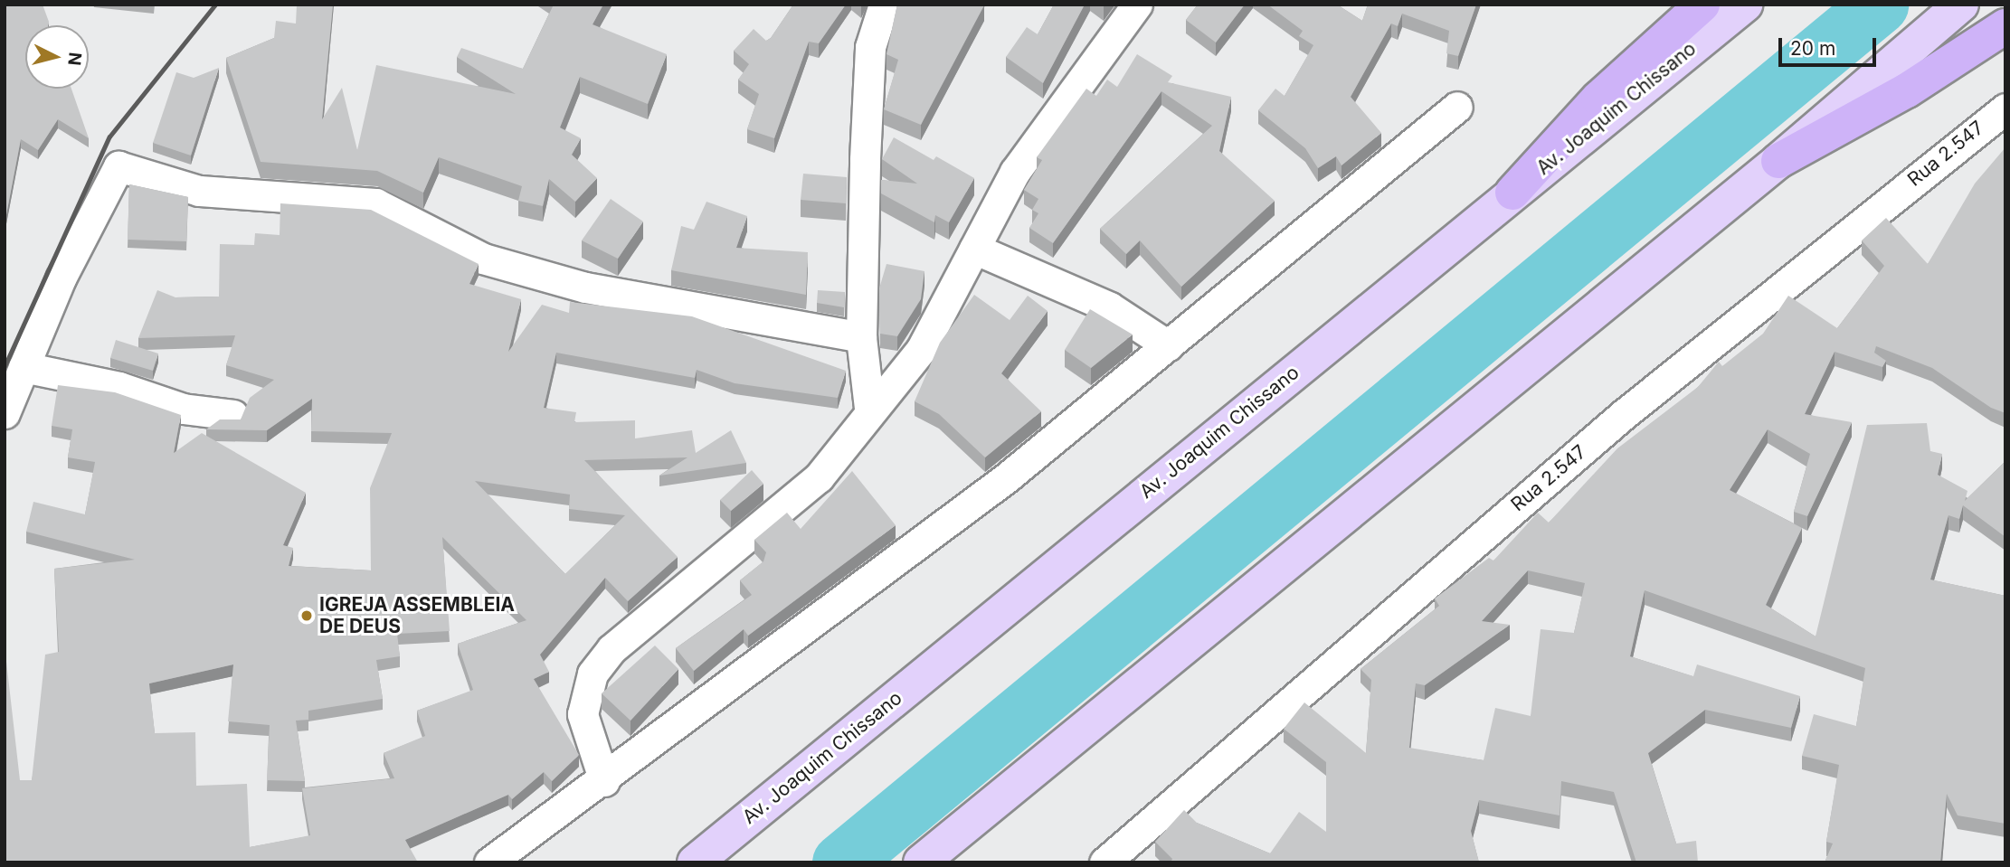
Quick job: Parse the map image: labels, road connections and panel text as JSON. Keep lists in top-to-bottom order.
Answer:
{
  "streets": {
    "main road": ["Av. Joaquim Chissano"],
    "street": ["Rua 2.547"]
  },
  "places": ["IGREJA ASSEMBLEIA DE DEUS"],
  "scale_bar": "20 m",
  "north": "right"
}
